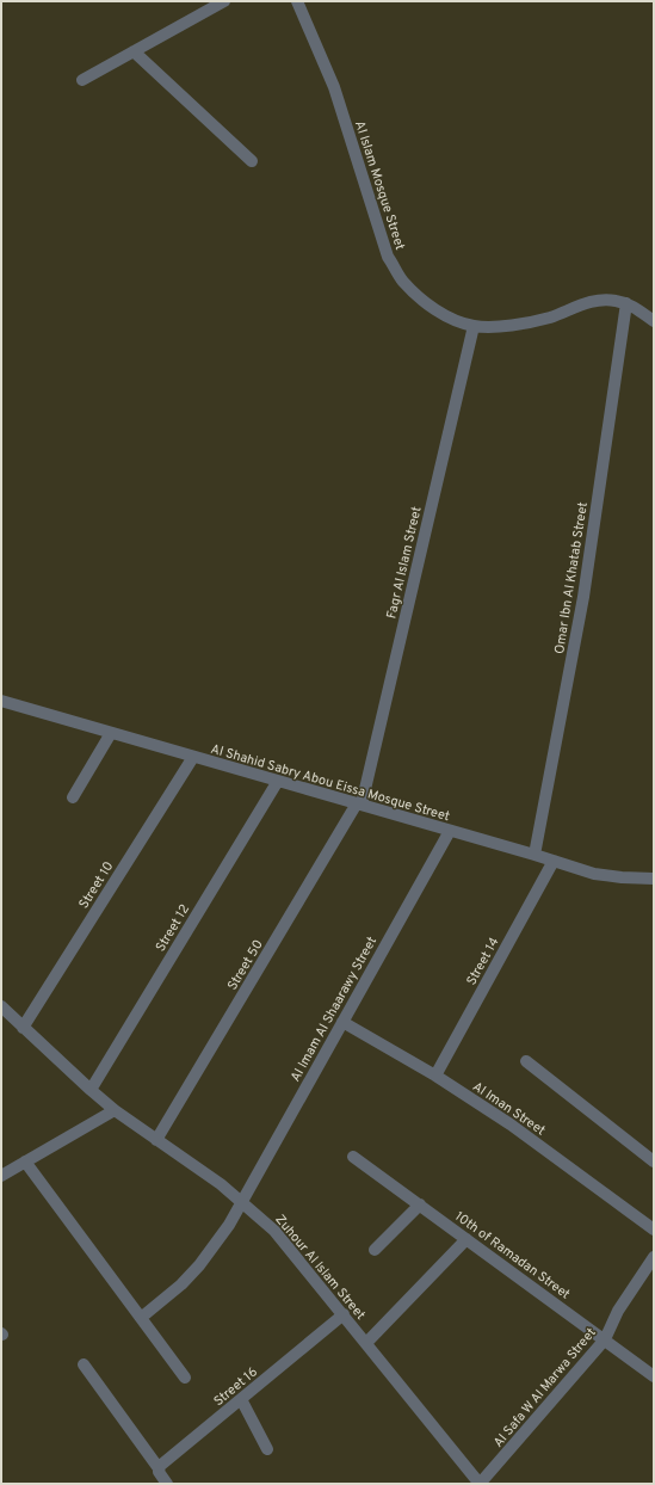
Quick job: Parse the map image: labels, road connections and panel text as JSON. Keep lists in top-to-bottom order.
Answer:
{
  "streets": {
    "street": [
      "Al Islam Mosque Street",
      "Fagr Al Islam Street",
      "Omar Ibn Al Khatab Street",
      "Al Shahid Sabry Abou Eissa Mosque Street",
      "Street 10",
      "Street 12",
      "Street 14",
      "Street 50",
      "Al Imam Al Shaarawy Street",
      "Al Iman Street",
      "10th of Ramadan Street",
      "Zuhour Al Islam Street",
      "Street 16",
      "Al Safa W Al Marwa Street"
    ]
  },
  "crossings": [
    ["Al Islam Mosque Street", "Fagr Al Islam Street"],
    ["Al Islam Mosque Street", "Omar Ibn Al Khatab Street"],
    ["Fagr Al Islam Street", "Al Shahid Sabry Abou Eissa Mosque Street"],
    ["Fagr Al Islam Street", "Street 50"],
    ["Omar Ibn Al Khatab Street", "Al Shahid Sabry Abou Eissa Mosque Street"],
    ["Al Shahid Sabry Abou Eissa Mosque Street", "Street 10"],
    ["Al Shahid Sabry Abou Eissa Mosque Street", "Street 12"],
    ["Al Shahid Sabry Abou Eissa Mosque Street", "Street 14"],
    ["Al Shahid Sabry Abou Eissa Mosque Street", "Street 50"],
    ["Al Shahid Sabry Abou Eissa Mosque Street", "Al Imam Al Shaarawy Street"],
    ["Street 10", "Zuhour Al Islam Street"],
    ["Street 12", "Zuhour Al Islam Street"],
    ["Street 14", "Al Iman Street"],
    ["Street 50", "Zuhour Al Islam Street"],
    ["Al Imam Al Shaarawy Street", "Al Iman Street"],
    ["Al Imam Al Shaarawy Street", "Zuhour Al Islam Street"],
    ["10th of Ramadan Street", "Al Safa W Al Marwa Street"],
    ["Zuhour Al Islam Street", "Street 16"],
    ["Zuhour Al Islam Street", "Al Safa W Al Marwa Street"]
  ]
}
